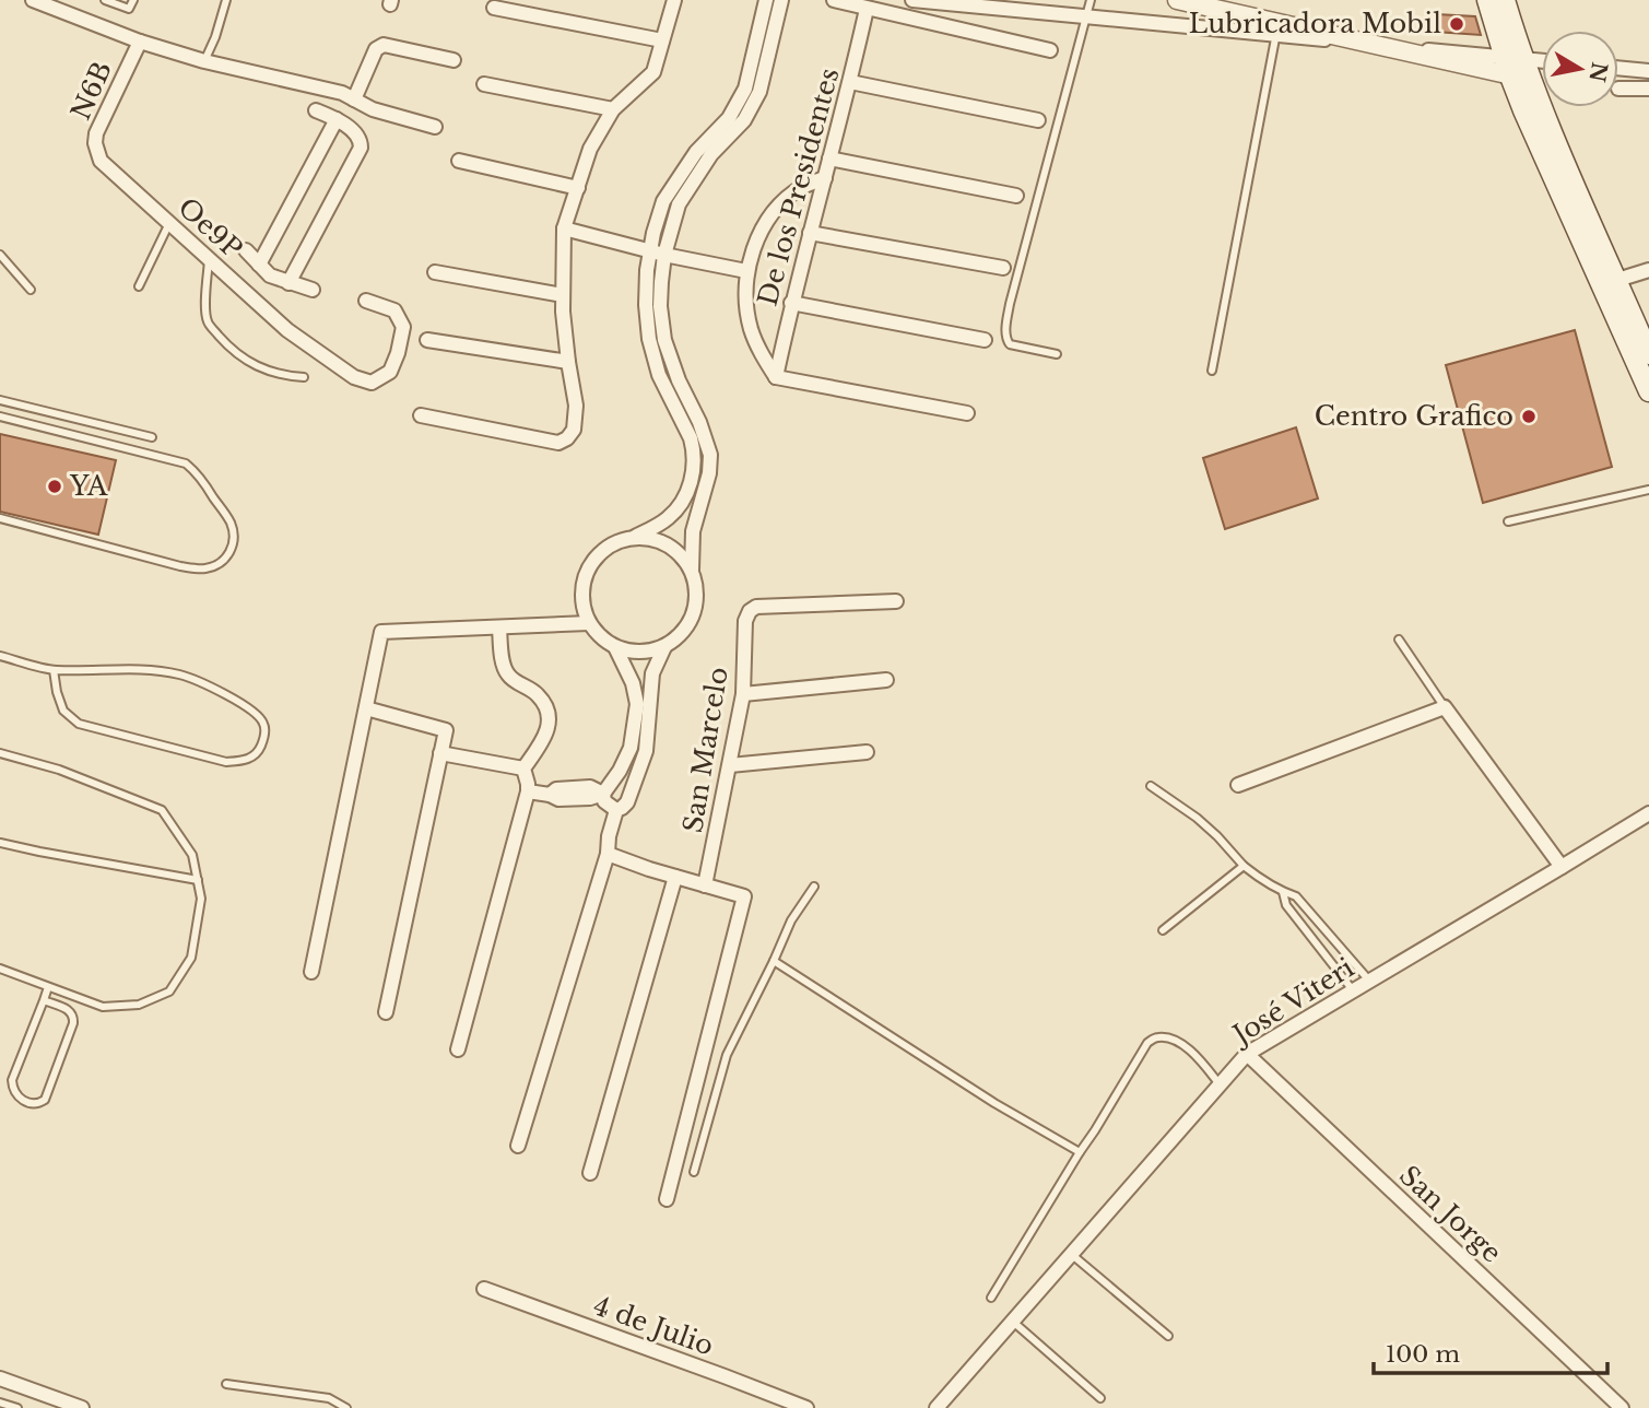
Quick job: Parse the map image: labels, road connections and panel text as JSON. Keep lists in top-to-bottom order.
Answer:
{
  "streets": {
    "street": [
      "N6B",
      "De los Presidentes",
      "Oe9P",
      "San Marcelo",
      "José Viteri",
      "San Jorge",
      "4 de Julio"
    ]
  },
  "crossings": [
    ["N6B", "Oe9P"],
    ["José Viteri", "San Jorge"]
  ],
  "places": ["Lubricadora Mobil", "Centro Grafico", "YA"],
  "scale_bar": "100 m",
  "north": "right"
}
